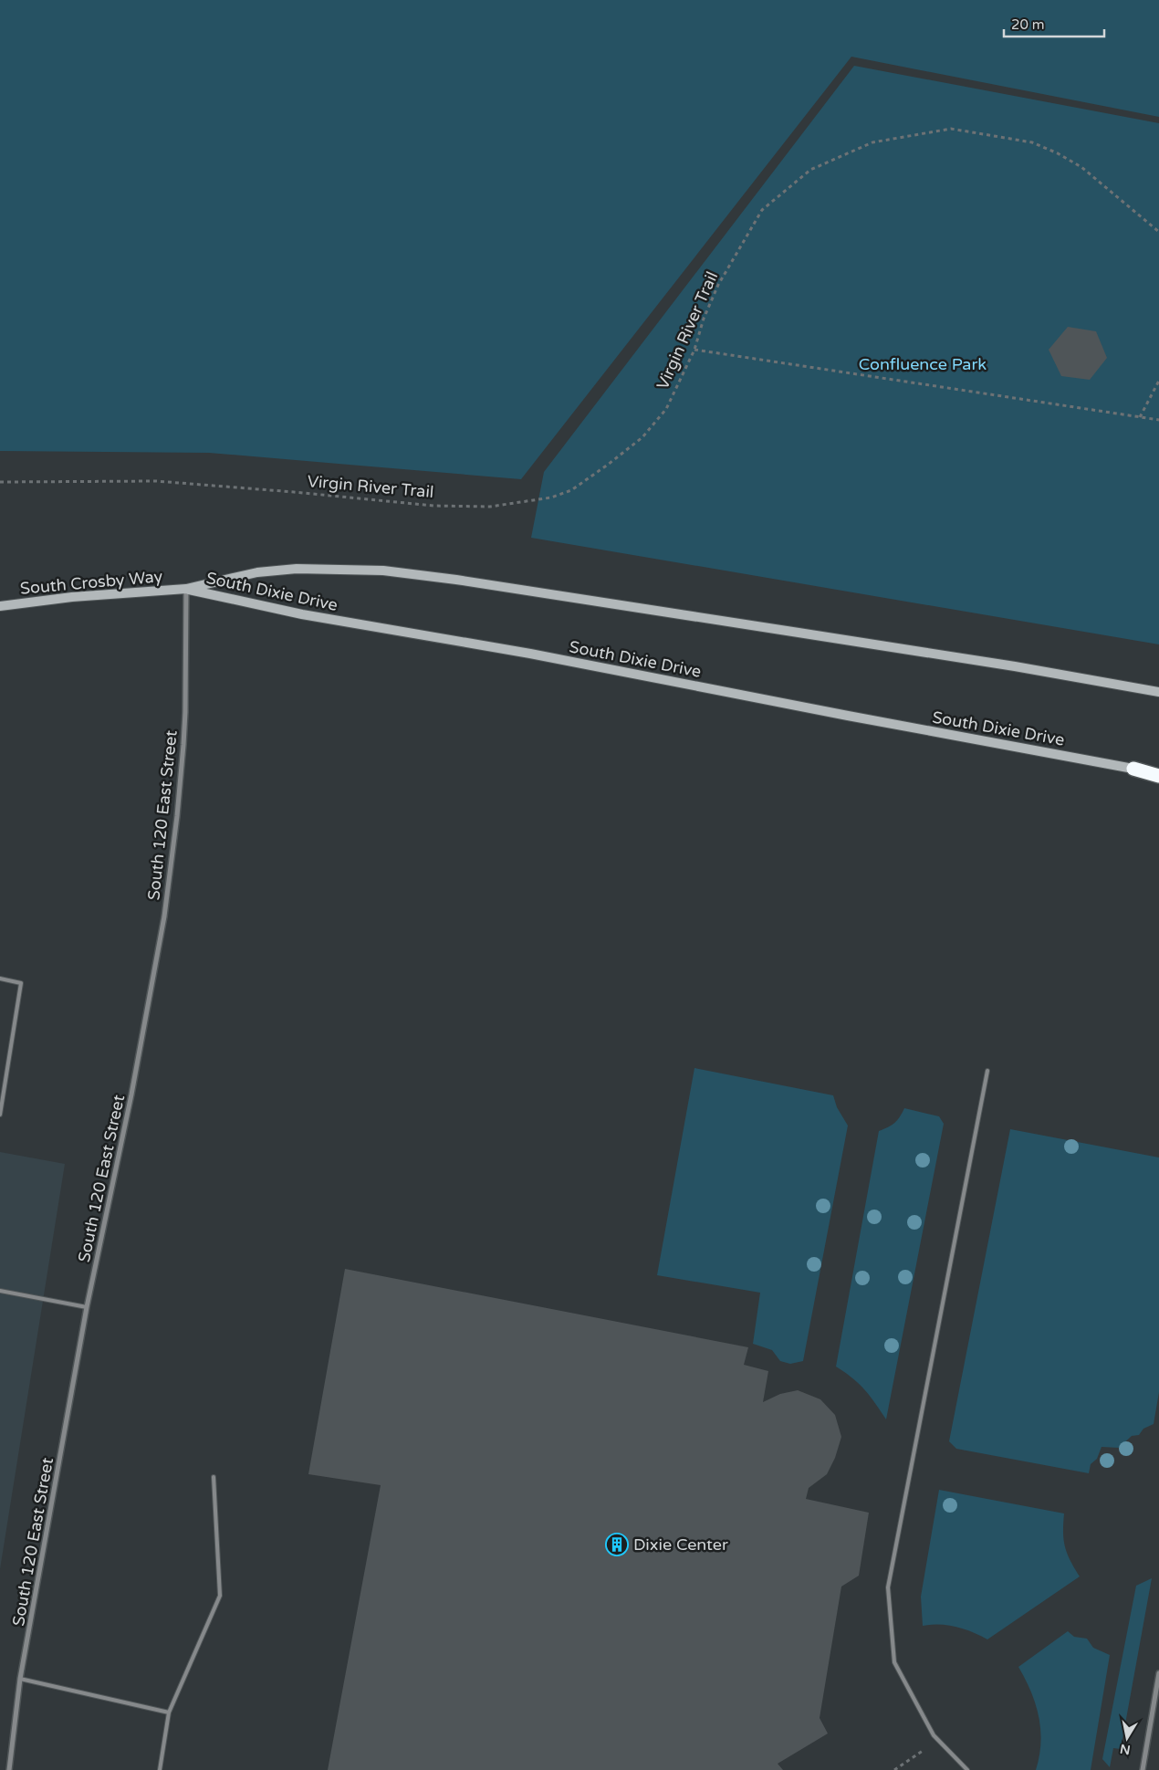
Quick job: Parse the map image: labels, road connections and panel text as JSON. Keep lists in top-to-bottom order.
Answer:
{
  "streets": {
    "main road": ["South Crosby Way", "South Dixie Drive"],
    "street": ["South 120 East Street"],
    "path": ["Virgin River Trail"]
  },
  "crossings": [
    ["South Crosby Way", "South Dixie Drive"],
    ["South Crosby Way", "South 120 East Street"],
    ["South Dixie Drive", "South 120 East Street"]
  ],
  "parks": ["Confluence Park"],
  "places": {
    "building": ["Dixie Center"]
  },
  "scale_bar": "20 m",
  "north": "bottom"
}
